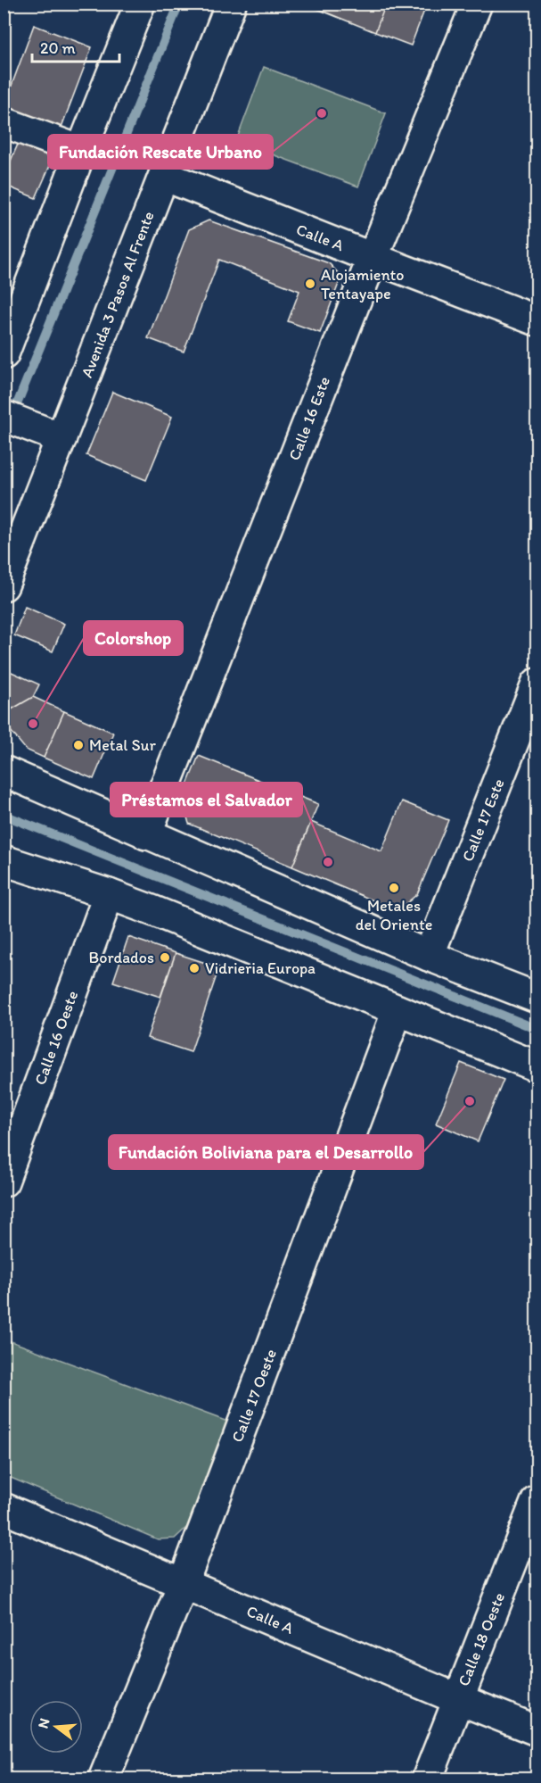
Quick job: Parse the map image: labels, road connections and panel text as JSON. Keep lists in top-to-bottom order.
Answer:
{
  "streets": {
    "street": [
      "Calle A",
      "Avenida 3 Pasos Al Frente",
      "Calle 16 Este",
      "Calle 17 Este",
      "Calle 16 Oeste",
      "Calle 17 Oeste",
      "Calle 18 Oeste"
    ]
  },
  "crossings": [
    ["Calle A", "Avenida 3 Pasos Al Frente"],
    ["Calle A", "Calle 16 Este"],
    ["Calle A", "Calle 17 Oeste"],
    ["Calle A", "Calle 18 Oeste"]
  ],
  "places": [
    "Fundación Rescate Urbano",
    "Alojamiento Tentayape",
    "Colorshop",
    "Metal Sur",
    "Préstamos el Salvador",
    "Metales del Oriente",
    "Bordados",
    "Vidrieria Europa",
    "Fundación Boliviana para el Desarrollo"
  ],
  "scale_bar": "20 m",
  "north": "left"
}
